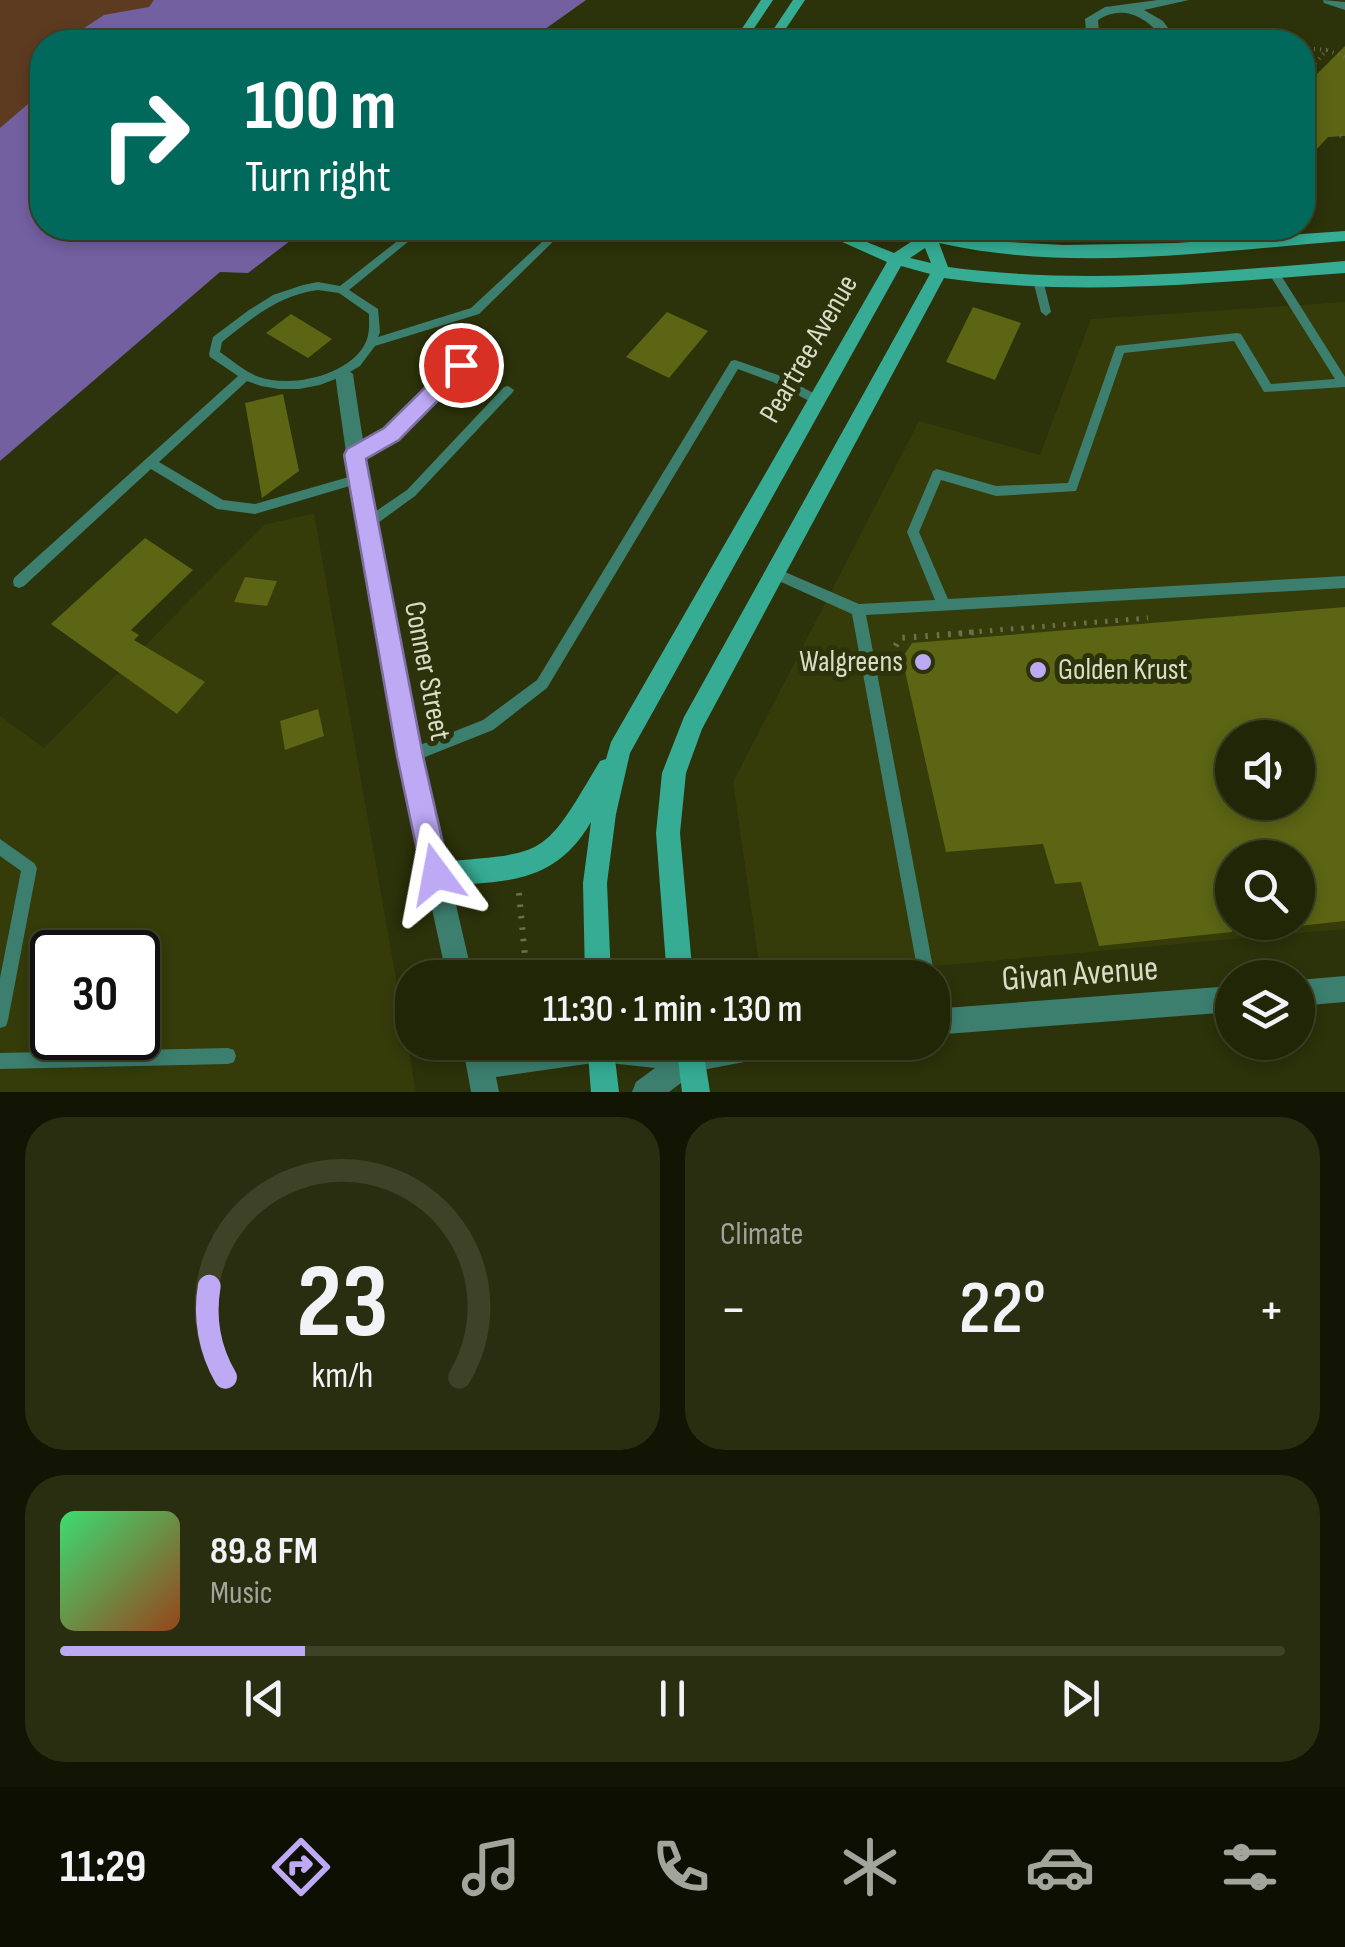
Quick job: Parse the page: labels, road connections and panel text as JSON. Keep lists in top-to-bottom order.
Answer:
{
  "streets": {
    "main road": ["Peartree Avenue"],
    "street": ["Conner Street", "Givan Avenue"]
  },
  "places": ["Walgreens", "Golden Krust"],
  "page": {
    "turn": ["100 m", "Turn right"],
    "limit": "30",
    "trip": "11:30 · 1 min · 130 m",
    "tile": "Climate",
    "heat": ["−", "22°", "+"],
    "song": ["89.8 FM", "Music"],
    "tabs": "11:29",
    "gauge": ["23", "km/h"]
  }
}
